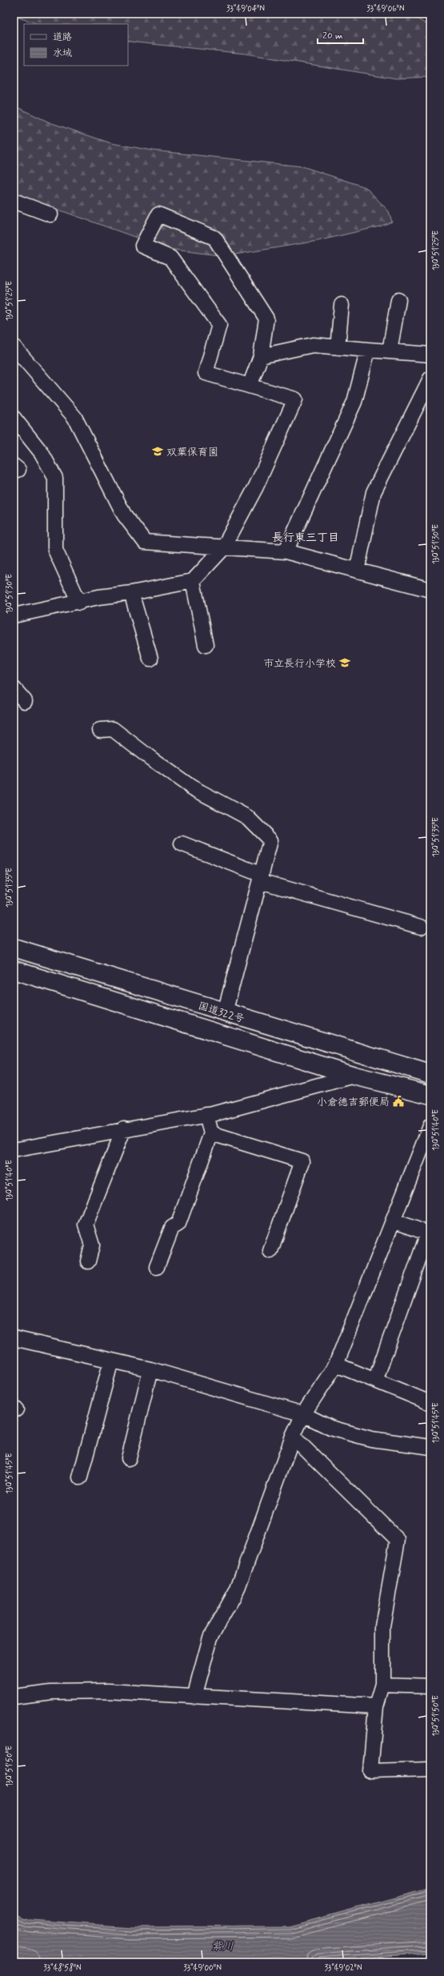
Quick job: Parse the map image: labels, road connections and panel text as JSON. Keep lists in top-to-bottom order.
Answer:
{
  "streets": {
    "highway": ["国道322号"]
  },
  "districts": ["長行東三丁目"],
  "water": ["紫川"],
  "places": {
    "school or university": ["双葉保育園", "市立長行小学校"],
    "public building": ["小倉徳吉郵便局"]
  },
  "legend": ["道路", "水域"],
  "scale_bar": "20 m",
  "coordinates": [
    "33°49'04\"N",
    "33°49'06\"N",
    "130°51'25\"E",
    "130°51'30\"E",
    "130°51'35\"E",
    "130°51'40\"E",
    "130°51'45\"E",
    "130°51'50\"E",
    "33°48'58\"N",
    "33°49'00\"N",
    "33°49'02\"N"
  ]
}
